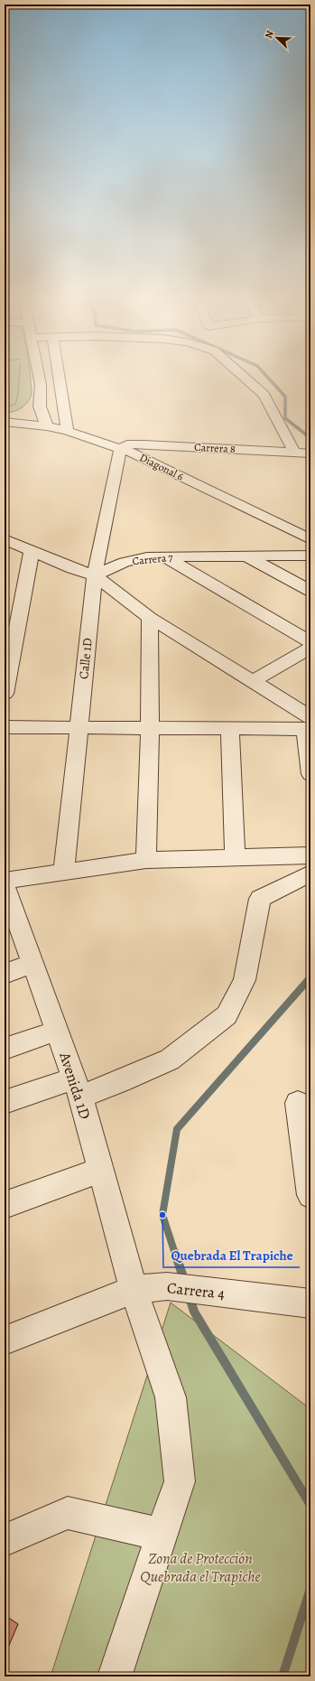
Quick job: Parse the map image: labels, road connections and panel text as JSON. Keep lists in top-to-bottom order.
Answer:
{
  "streets": {
    "street": [
      "Carrera 8",
      "Diagonal 6",
      "Carrera 7",
      "Calle 1D",
      "Avenida 1D",
      "Carrera 4"
    ]
  },
  "crossings": [
    ["Carrera 8", "Diagonal 6"],
    ["Carrera 8", "Calle 1D"],
    ["Diagonal 6", "Calle 1D"],
    ["Carrera 7", "Calle 1D"],
    ["Avenida 1D", "Carrera 4"]
  ],
  "parks": ["Zona de Protección Quebrada el Trapiche"],
  "places": ["Quebrada El Trapiche"],
  "north": "top left"
}
